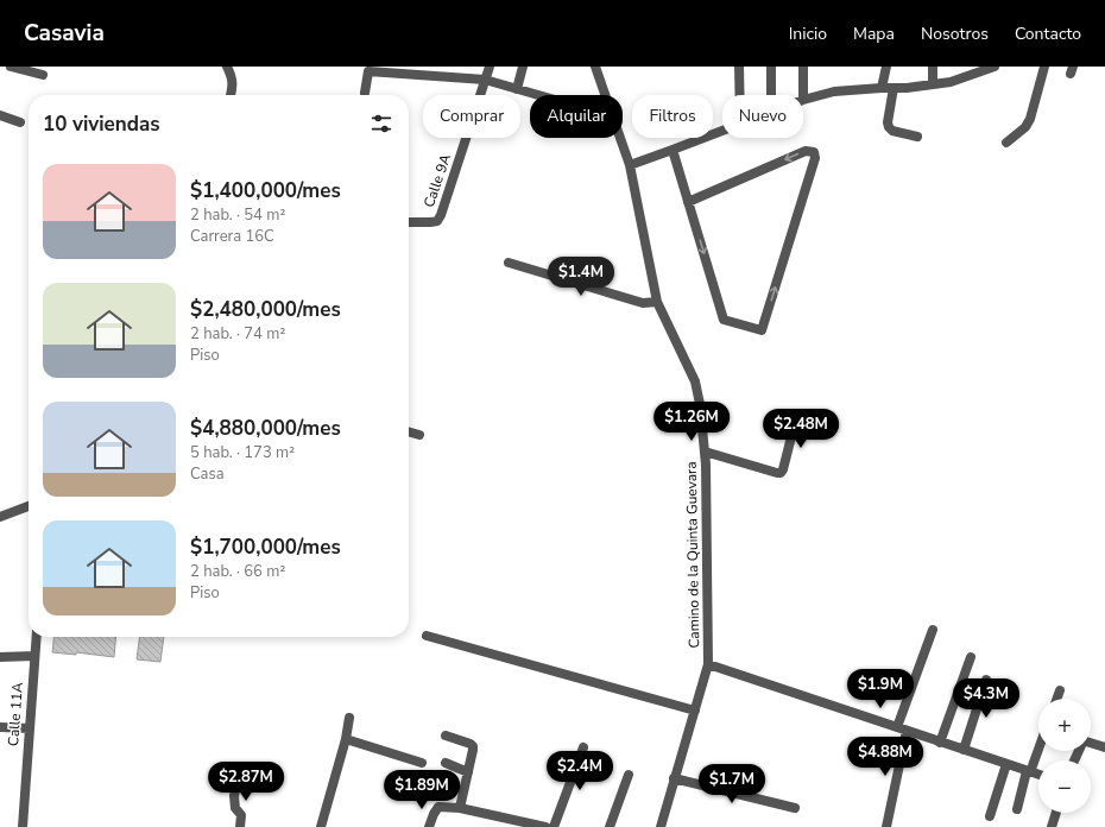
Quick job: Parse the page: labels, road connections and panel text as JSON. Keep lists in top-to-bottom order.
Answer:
{
  "streets": {
    "street": ["Calle 9A", "Camino de la Quinta Guevara", "Calle 11A"]
  },
  "page": {
    "header": "Casavia",
    "nav": [
      "Inicio",
      "Mapa",
      "Nosotros",
      "Contacto"
    ],
    "chip": [
      "Comprar",
      "Alquilar",
      "Filtros",
      "Nuevo"
    ],
    "heading": "10 viviendas",
    "list": [
      {
        "name": "$1,400,000/mes",
        "note": "2 hab. · 54 m² · Carrera 16C"
      },
      {
        "name": "$2,480,000/mes",
        "note": "2 hab. · 74 m² · Piso"
      },
      {
        "name": "$4,880,000/mes",
        "note": "5 hab. · 173 m² · Casa"
      },
      {
        "name": "$1,700,000/mes",
        "note": "2 hab. · 66 m² · Piso"
      }
    ],
    "price": [
      "$1.4M",
      "$1.26M",
      "$2.48M",
      "$1.9M",
      "$4.3M",
      "$4.88M",
      "$2.4M",
      "$2.87M",
      "$1.7M",
      "$1.89M"
    ],
    "map_buttons": ["+", "−"]
  }
}
